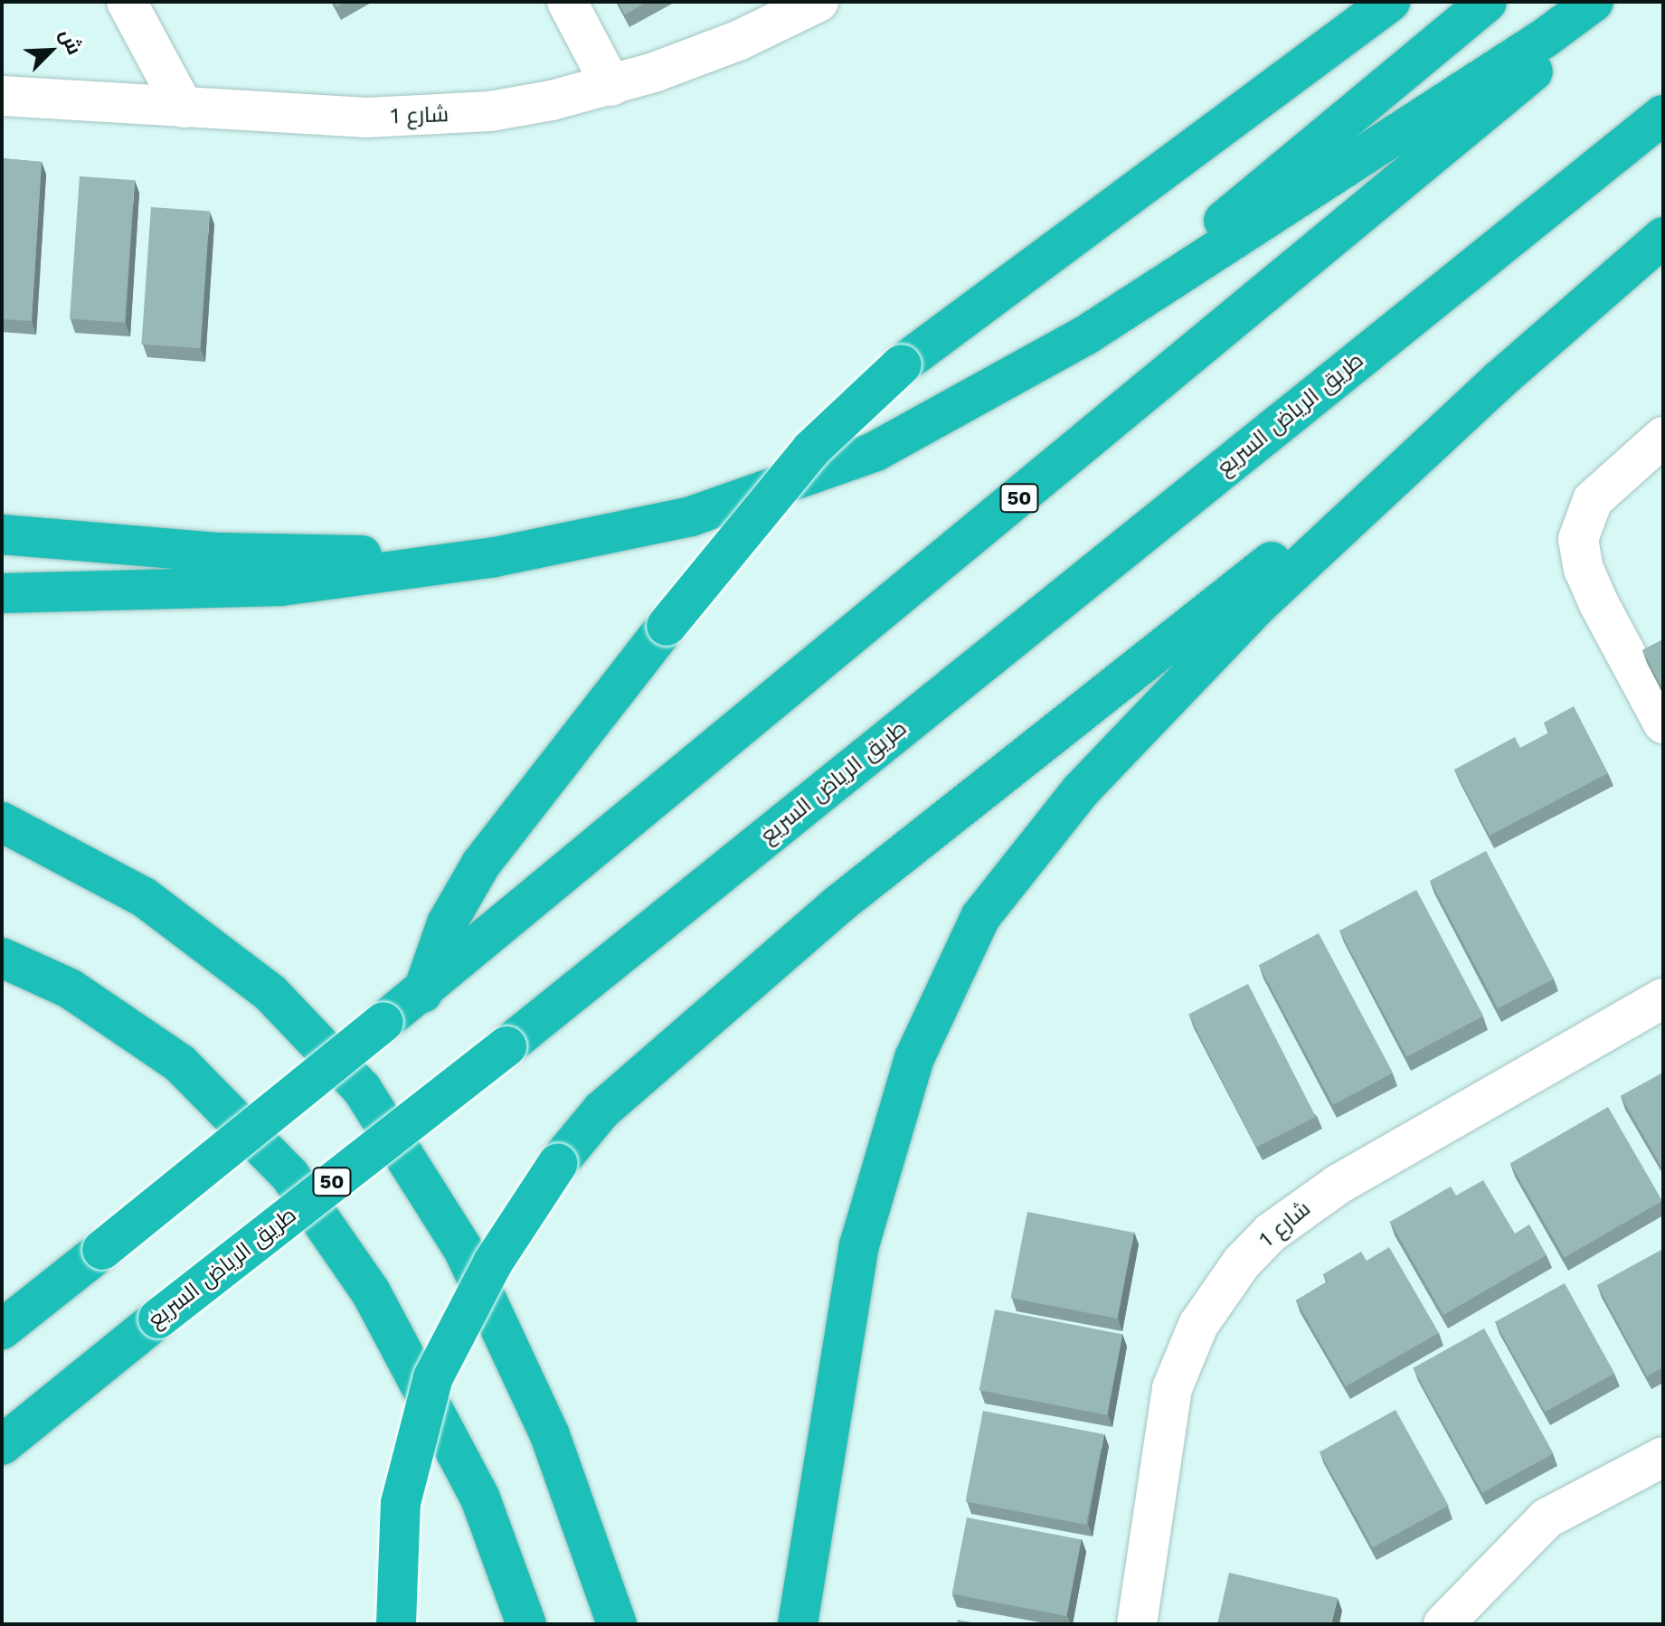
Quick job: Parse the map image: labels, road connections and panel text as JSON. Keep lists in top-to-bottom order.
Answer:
{
  "streets": {
    "highway": ["طريق الرياض السريع", "50"],
    "street": ["شارع 1"]
  },
  "north": "top right"
}
